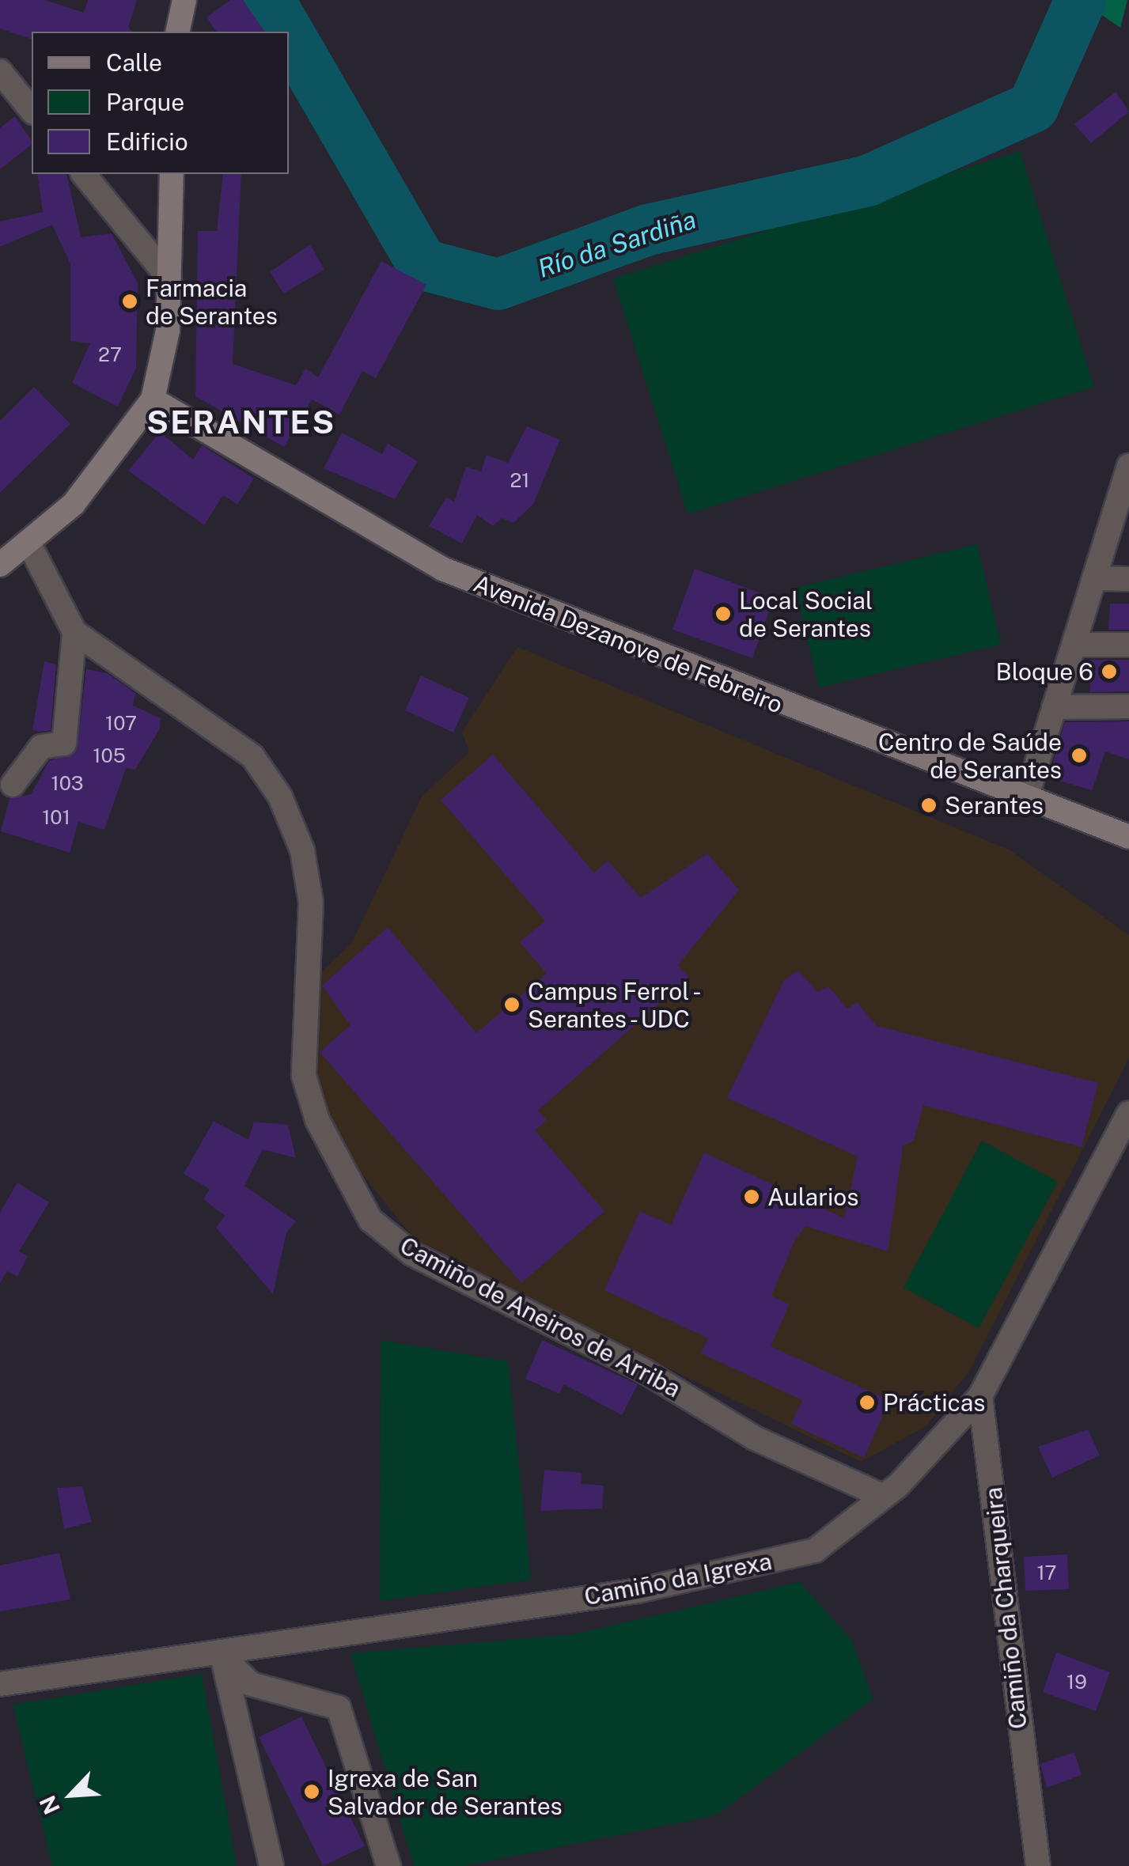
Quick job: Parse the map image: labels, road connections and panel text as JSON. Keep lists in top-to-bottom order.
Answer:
{
  "streets": {
    "main road": ["Avenida Dezanove de Febreiro"],
    "street": ["Camiño de Aneiros de Arriba", "Camiño da Igrexa", "Camiño da Charqueira"]
  },
  "crossings": [
    ["Camiño de Aneiros de Arriba", "Camiño da Igrexa"],
    ["Camiño da Igrexa", "Camiño da Charqueira"]
  ],
  "districts": ["SERANTES"],
  "water": ["Río da Sardiña"],
  "places": [
    "Farmacia de Serantes",
    "Local Social de Serantes",
    "Bloque 6",
    "Centro de Saúde de Serantes",
    "Serantes",
    "Campus Ferrol - Serantes - UDC",
    "Aularios",
    "Prácticas",
    "Igrexa de San Salvador de Serantes"
  ],
  "house_numbers": [
    "27",
    "21",
    "107",
    "105",
    "103",
    "101",
    "17",
    "19"
  ],
  "legend": ["Calle", "Parque", "Edificio"],
  "north": "bottom left"
}
